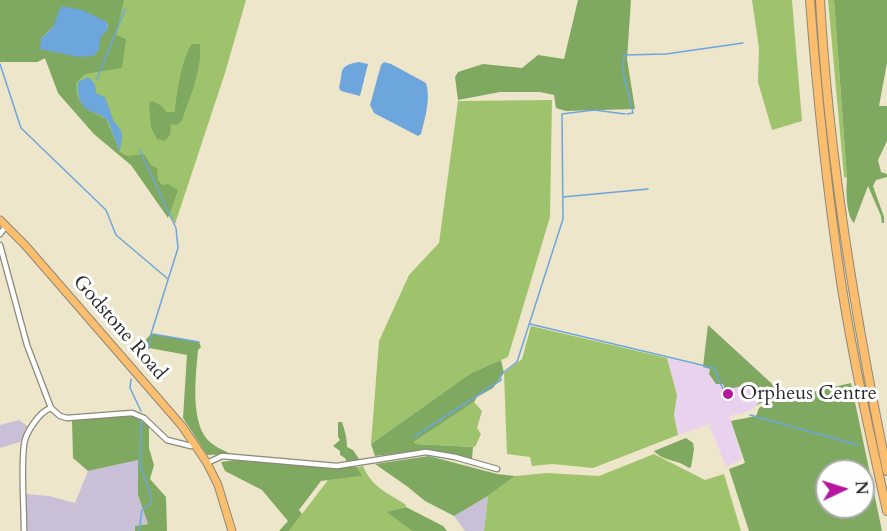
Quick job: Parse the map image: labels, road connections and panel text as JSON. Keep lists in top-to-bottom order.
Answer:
{
  "streets": {
    "main road": ["Godstone Road"]
  },
  "places": ["Orpheus Centre"],
  "north": "right"
}
